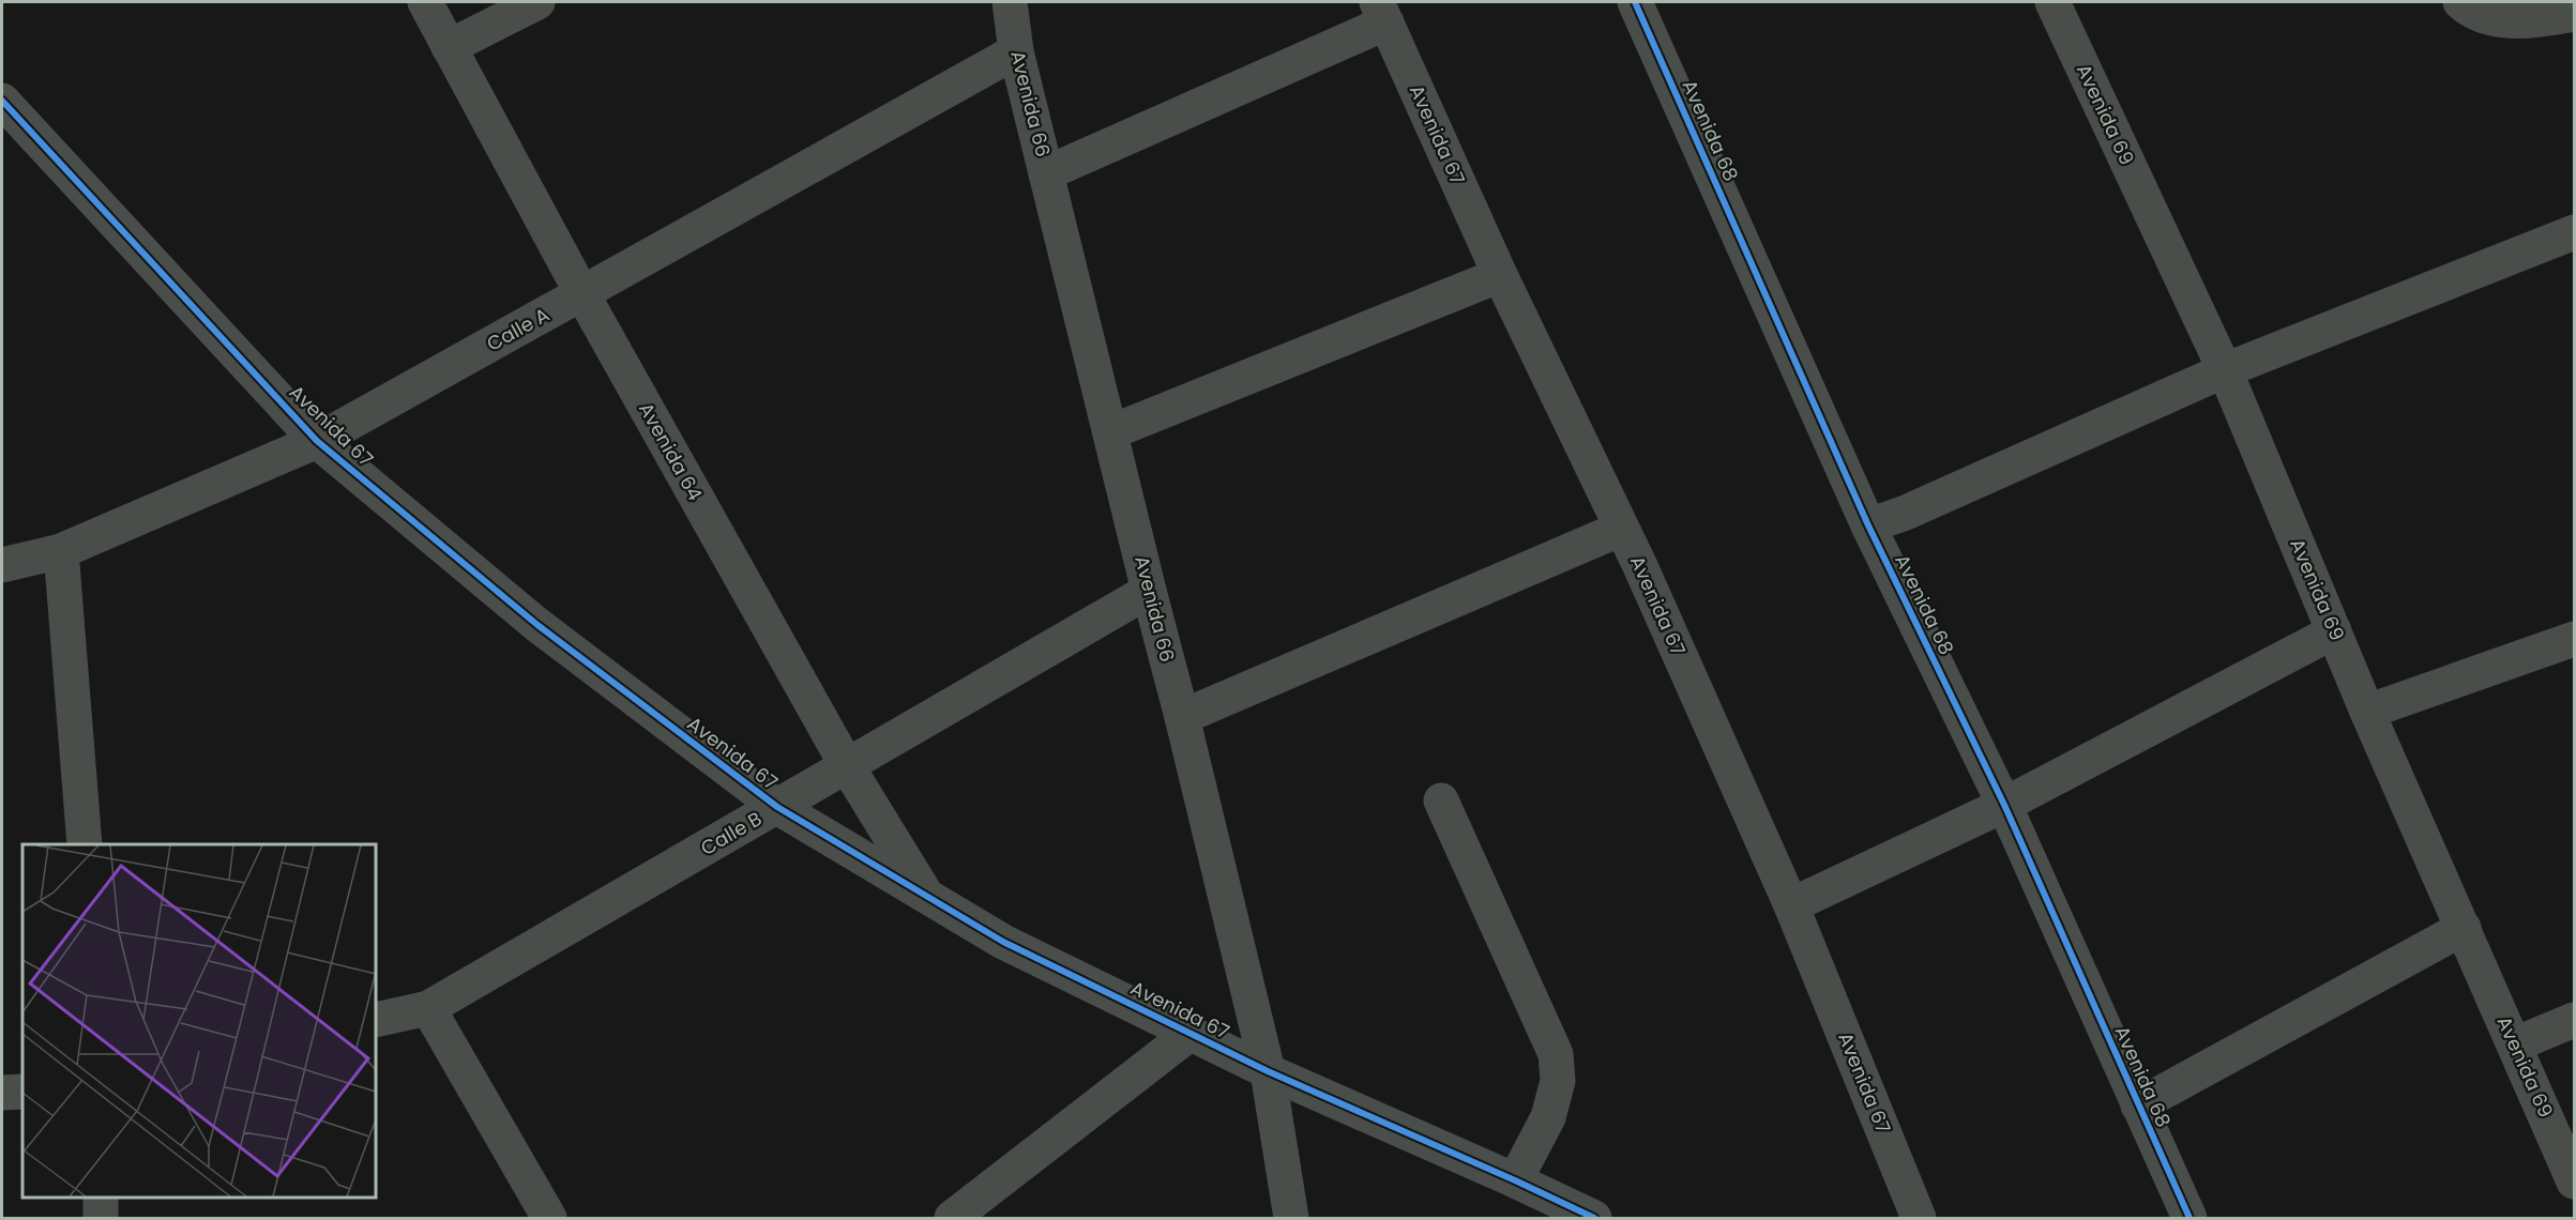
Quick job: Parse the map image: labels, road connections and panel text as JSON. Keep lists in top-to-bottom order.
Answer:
{
  "streets": {
    "street": [
      "Avenida 66",
      "Avenida 69",
      "Avenida 68",
      "Avenida 67",
      "Calle A",
      "Avenida 64",
      "Calle B"
    ]
  },
  "crossings": [
    ["Avenida 66", "Avenida 67"],
    ["Avenida 66", "Calle A"],
    ["Avenida 66", "Calle B"],
    ["Avenida 67", "Calle A"],
    ["Avenida 67", "Avenida 64"],
    ["Avenida 67", "Calle B"],
    ["Calle A", "Avenida 64"],
    ["Avenida 64", "Calle B"]
  ]
}
